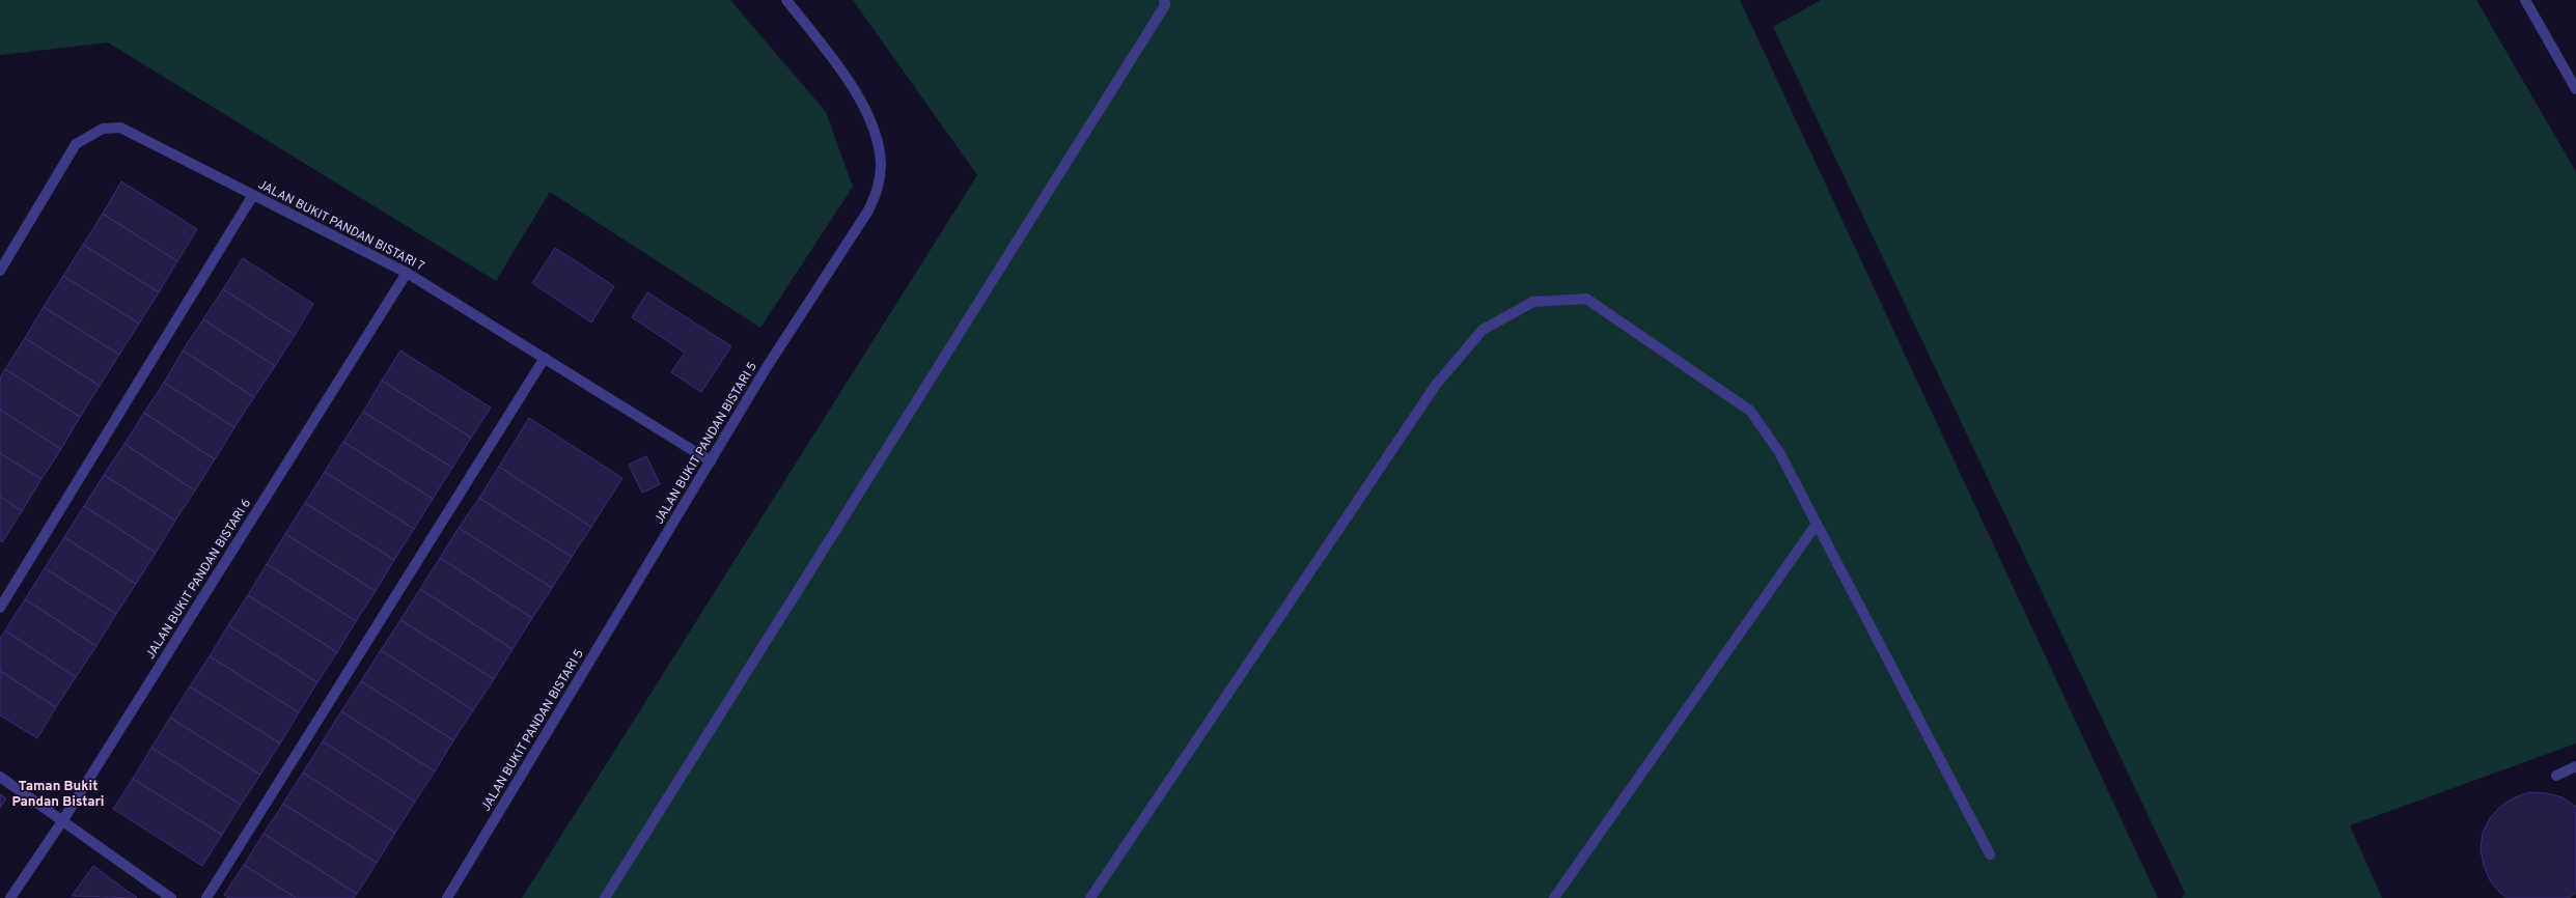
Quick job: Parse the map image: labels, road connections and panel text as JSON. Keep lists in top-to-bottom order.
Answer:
{
  "streets": {
    "street": ["JALAN BUKIT PANDAN BISTARI 7", "JALAN BUKIT PANDAN BISTARI 5", "JALAN BUKIT PANDAN BISTARI 6"]
  },
  "crossings": [
    ["JALAN BUKIT PANDAN BISTARI 7", "JALAN BUKIT PANDAN BISTARI 5"],
    ["JALAN BUKIT PANDAN BISTARI 7", "JALAN BUKIT PANDAN BISTARI 6"]
  ],
  "districts": ["Taman Bukit Pandan Bistari"]
}
